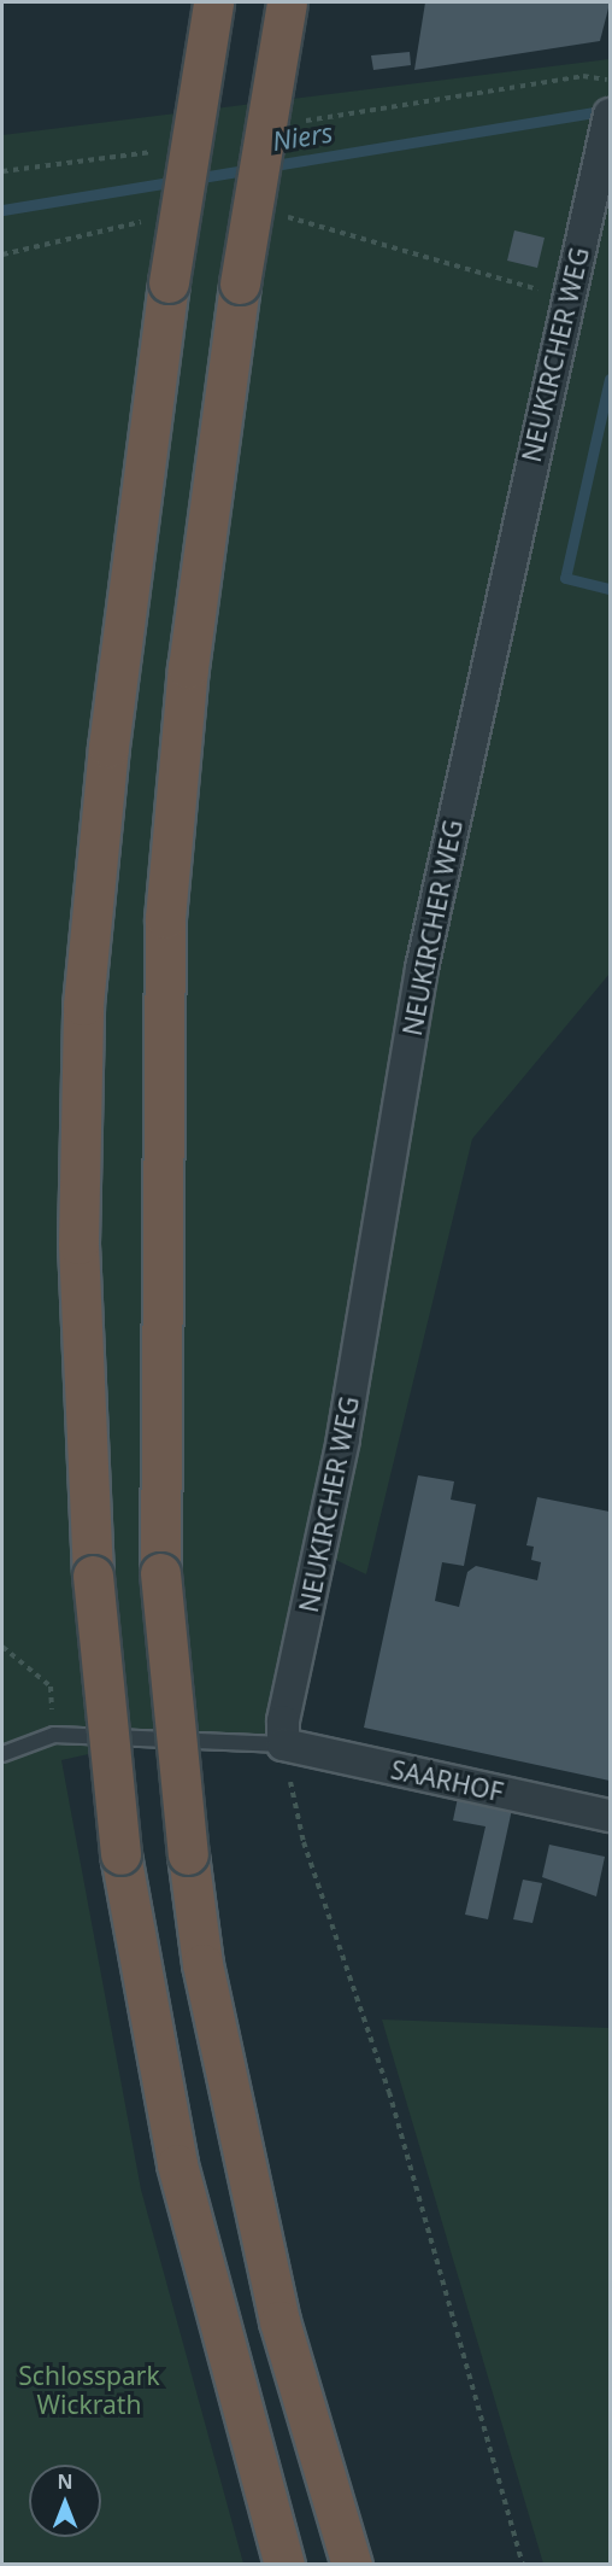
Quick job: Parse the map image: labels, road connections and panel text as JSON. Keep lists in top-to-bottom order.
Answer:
{
  "streets": {
    "street": ["NEUKIRCHER WEG", "SAARHOF"]
  },
  "crossings": [
    ["NEUKIRCHER WEG", "SAARHOF"]
  ],
  "water": ["Niers"],
  "parks": ["Schlosspark Wickrath"],
  "north": "top"
}
